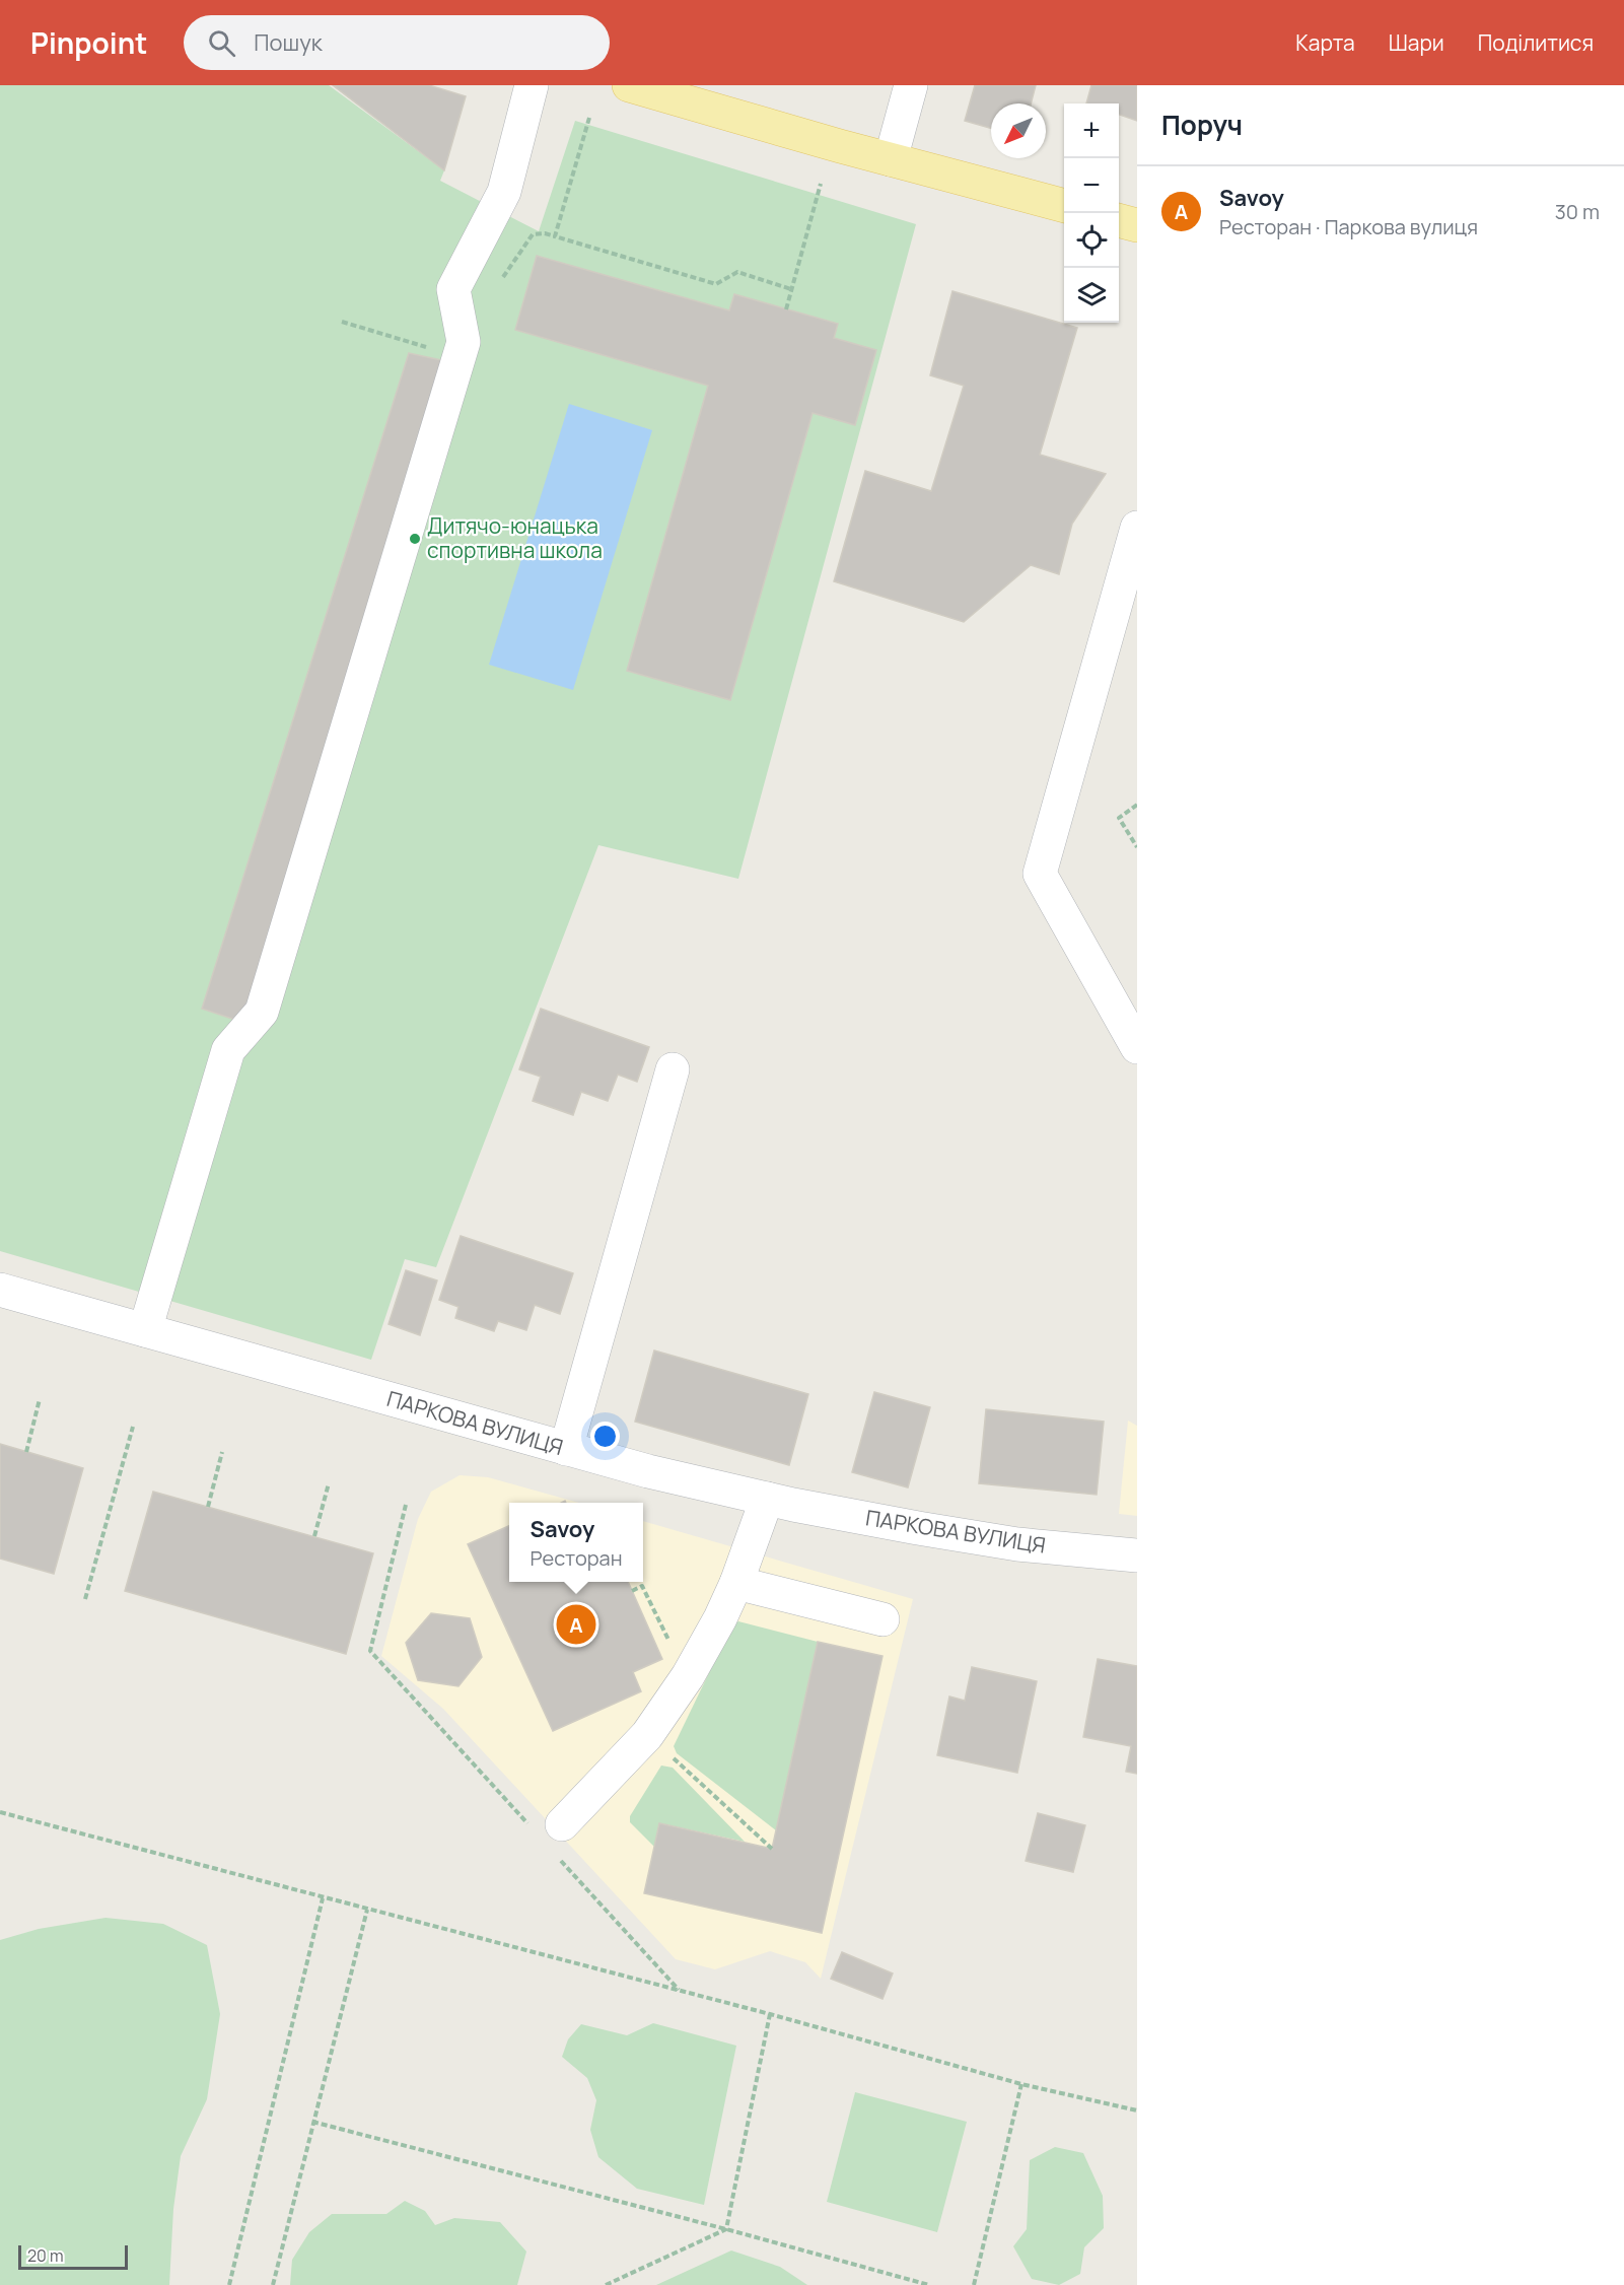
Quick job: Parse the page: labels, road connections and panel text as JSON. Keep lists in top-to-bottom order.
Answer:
{
  "streets": {
    "street": ["ПАРКОВА ВУЛИЦЯ"]
  },
  "places": ["Дитячо-юнацька спортивна школа"],
  "scale_bar": "20 m",
  "north": "bottom left",
  "page": {
    "header": "Pinpoint",
    "search": "Пошук",
    "nav": ["Карта", "Шари", "Поділитися"],
    "heading": "Поруч",
    "map_buttons": ["+", "−"],
    "list": [
      {
        "mark": "A",
        "name": "Savoy",
        "note": "Ресторан · Паркова вулиця",
        "value": "30 m"
      }
    ],
    "popup": ["Savoy", "Ресторан"],
    "pins": "A",
    "scale": "20 m"
  }
}
